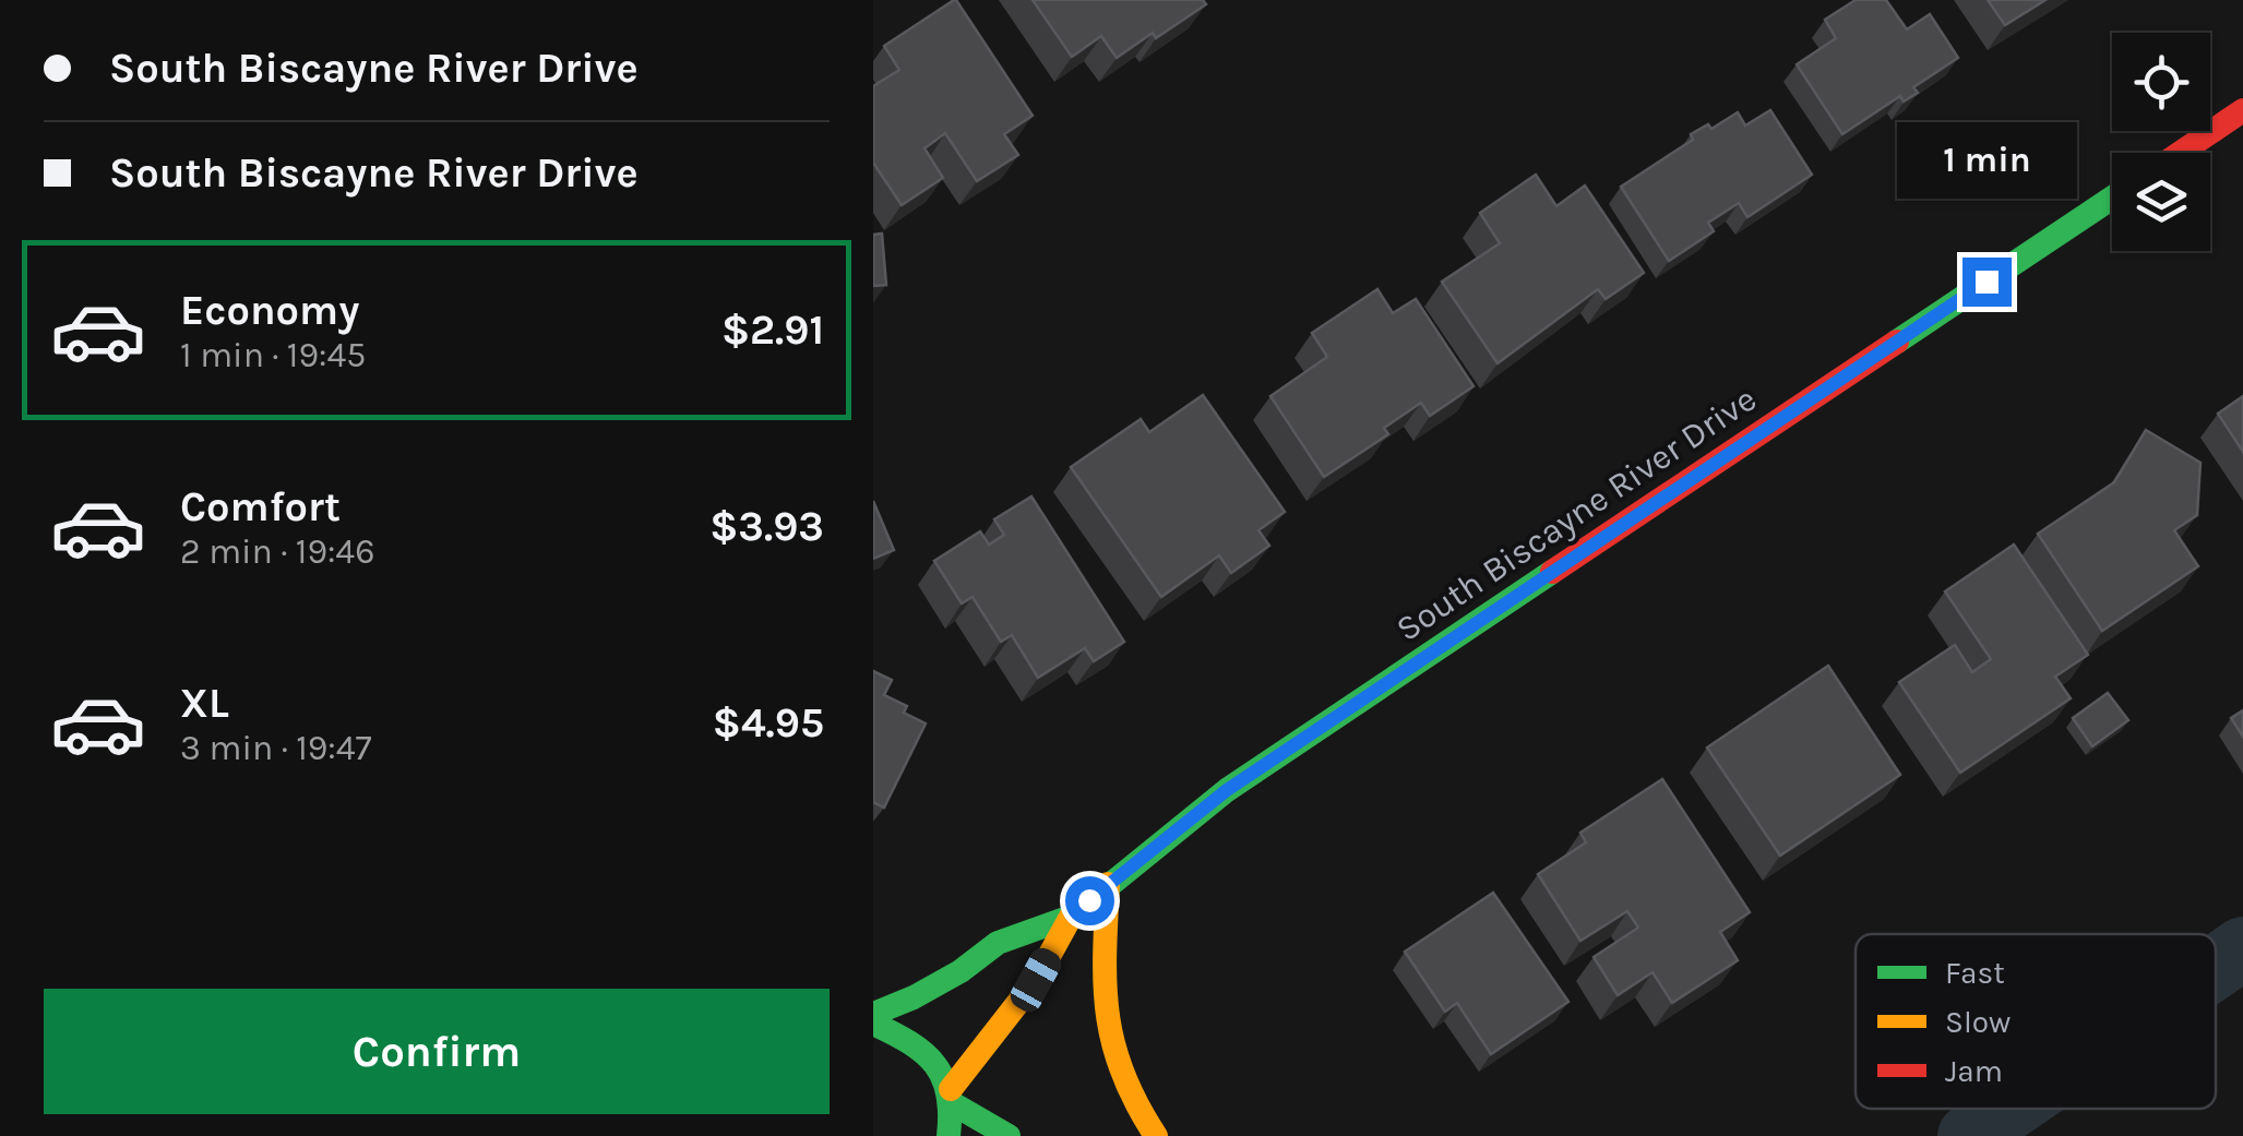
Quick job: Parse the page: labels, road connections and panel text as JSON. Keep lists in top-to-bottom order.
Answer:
{
  "streets": {
    "street": ["South Biscayne River Drive"]
  },
  "legend": ["Fast", "Slow", "Jam"],
  "page": {
    "banner": ["South Biscayne River Drive", "South Biscayne River Drive"],
    "bubble": "1 min",
    "list": [
      {
        "name": "Economy",
        "note": "1 min · 19:45",
        "value": "$2.91"
      },
      {
        "name": "Comfort",
        "note": "2 min · 19:46",
        "value": "$3.93"
      },
      {
        "name": "XL",
        "note": "3 min · 19:47",
        "value": "$4.95"
      }
    ],
    "buttons": "Confirm"
  }
}
